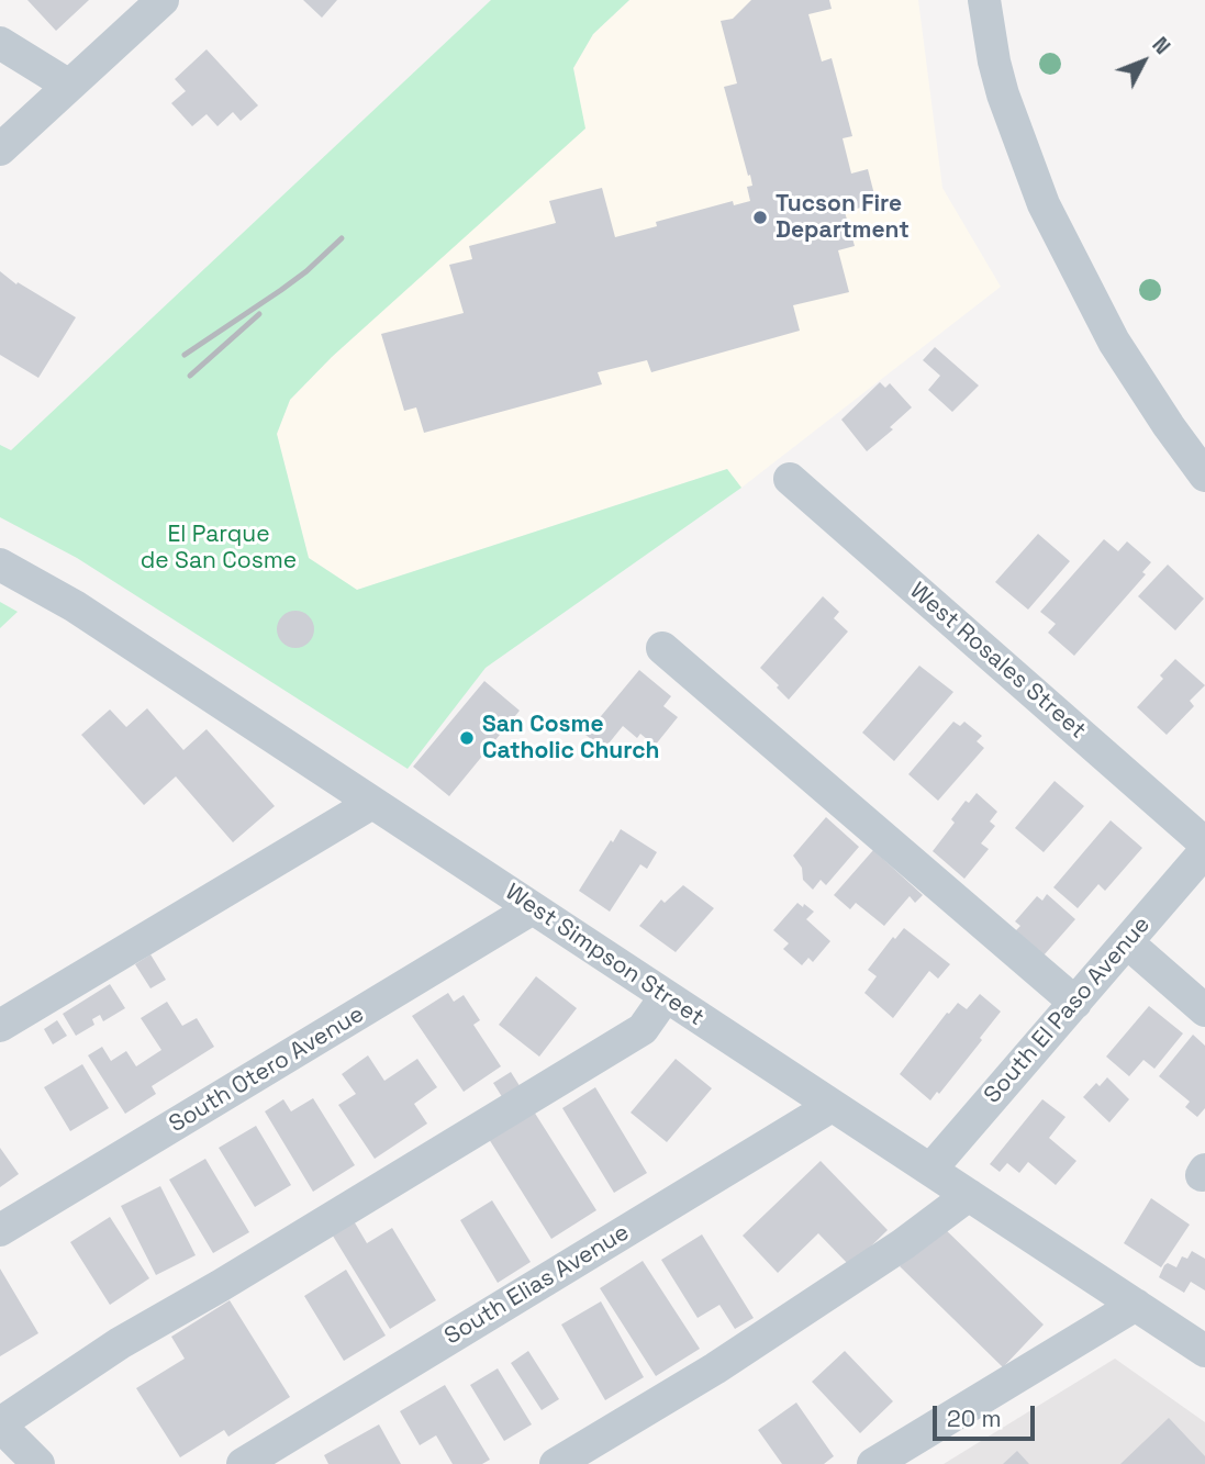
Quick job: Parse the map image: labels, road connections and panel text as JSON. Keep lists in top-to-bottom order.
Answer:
{
  "streets": {
    "street": [
      "West Rosales Street",
      "West Simpson Street",
      "South El Paso Avenue",
      "South Otero Avenue",
      "South Elias Avenue"
    ]
  },
  "crossings": [
    ["West Simpson Street", "South El Paso Avenue"],
    ["West Simpson Street", "South Otero Avenue"],
    ["West Simpson Street", "South Elias Avenue"]
  ],
  "parks": ["El Parque de San Cosme"],
  "places": ["Tucson Fire Department", "San Cosme Catholic Church"],
  "scale_bar": "20 m",
  "north": "top right"
}
